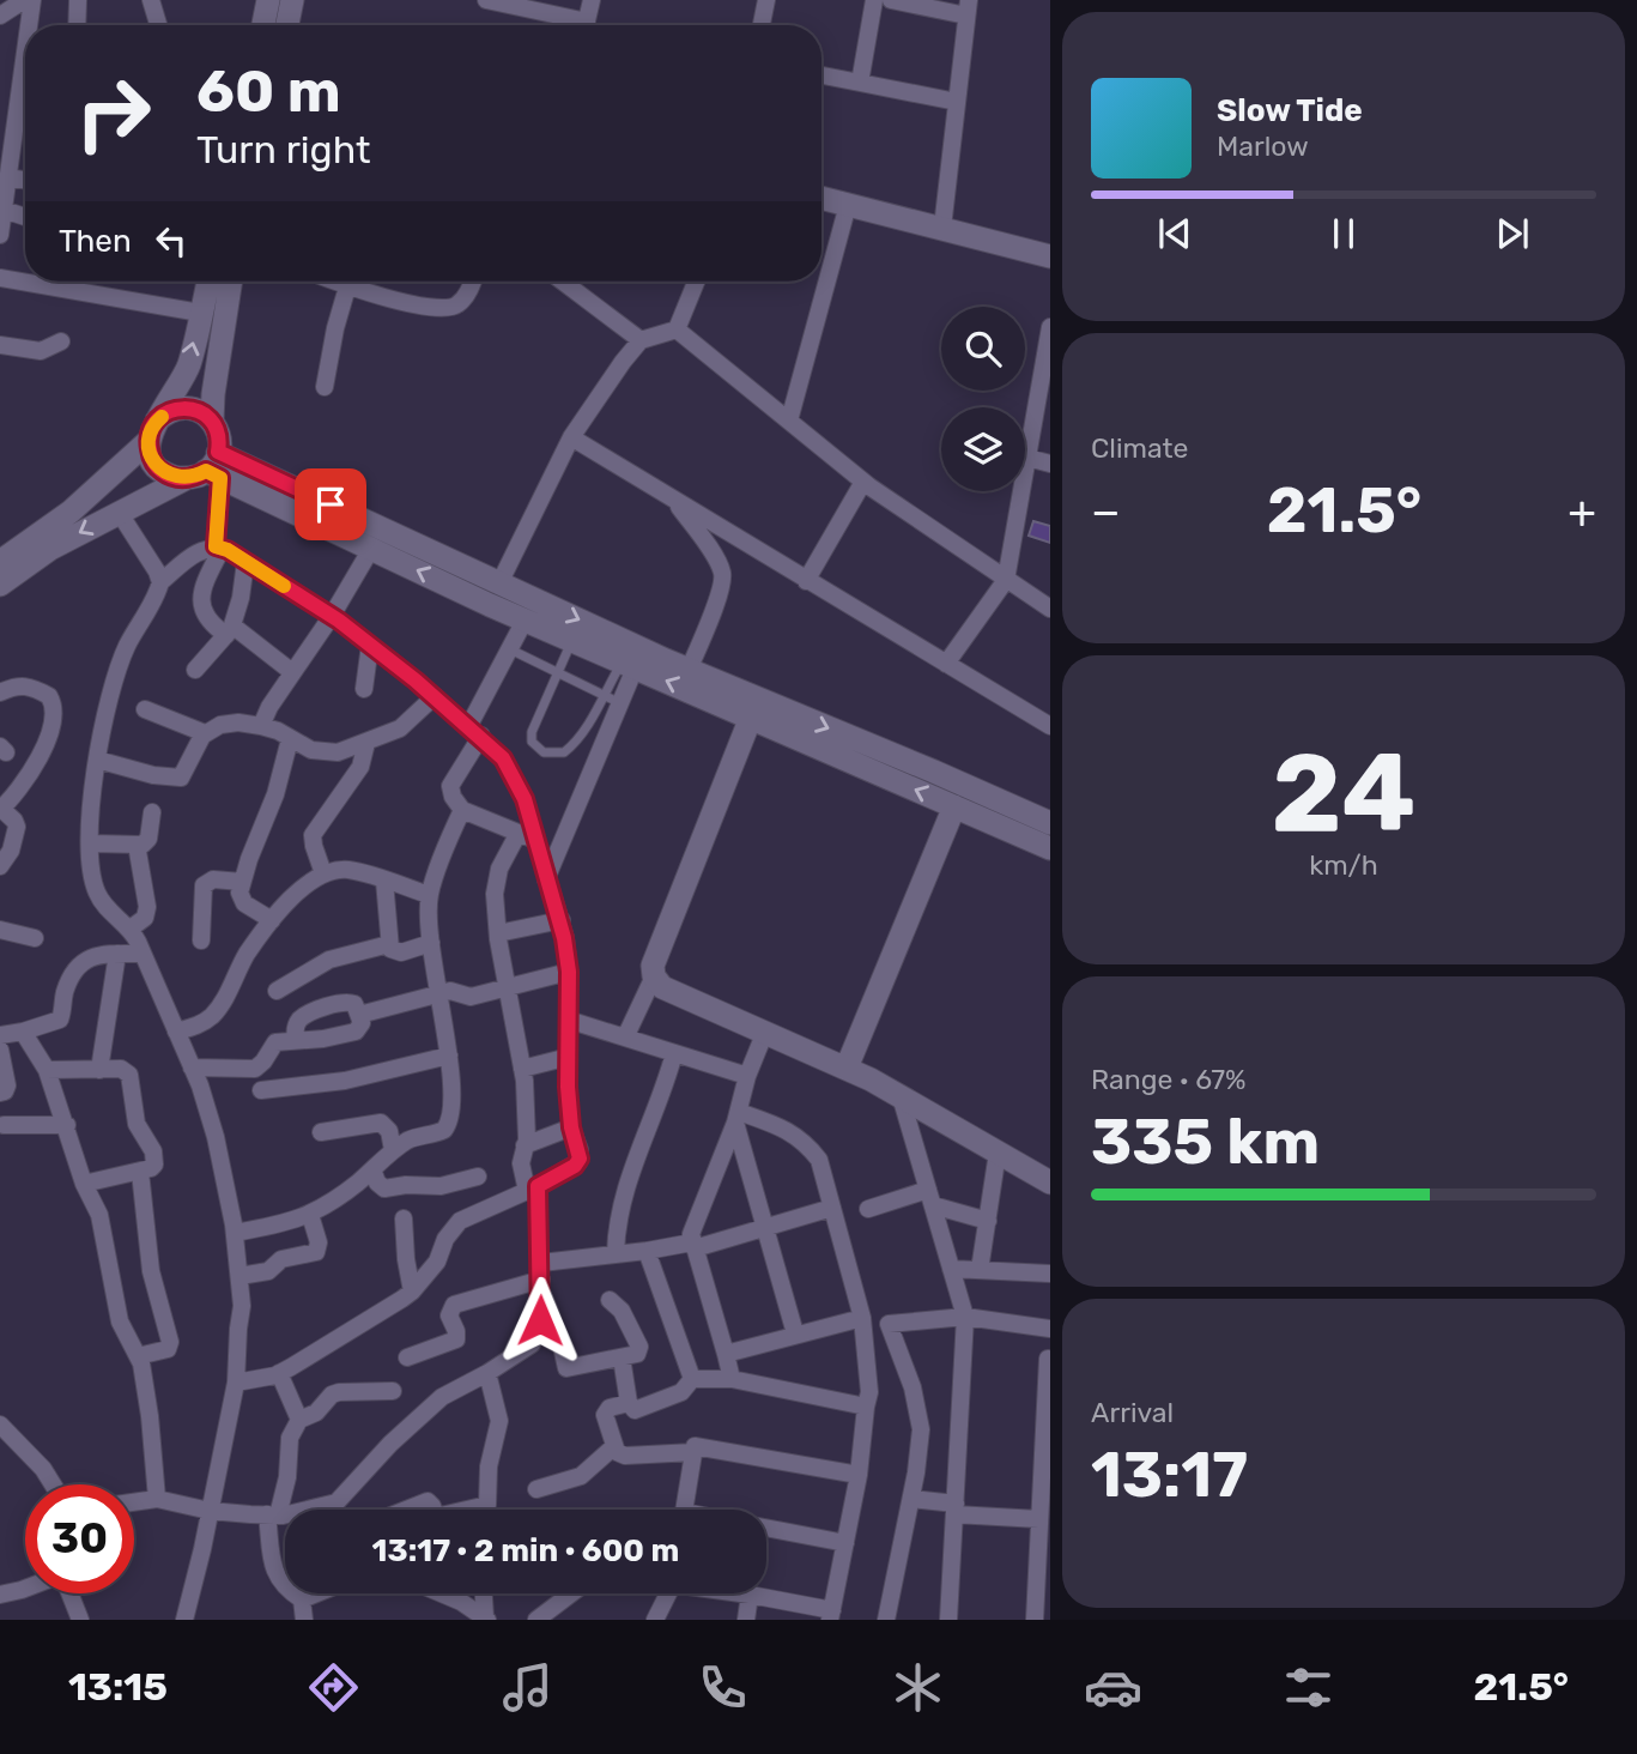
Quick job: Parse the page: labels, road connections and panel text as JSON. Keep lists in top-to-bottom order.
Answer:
{
  "page": {
    "turn": ["60 m", "Turn right"],
    "song": ["Slow Tide", "Marlow"],
    "then": "Then",
    "tile": [
      "Climate",
      ["24", "km/h"],
      ["Range · 67%", "335 km"],
      ["Arrival", "13:17"]
    ],
    "heat": ["−", "21.5°", "+"],
    "limit": "30",
    "trip": "13:17 · 2 min · 600 m",
    "tabs": ["13:15", "21.5°"]
  }
}
